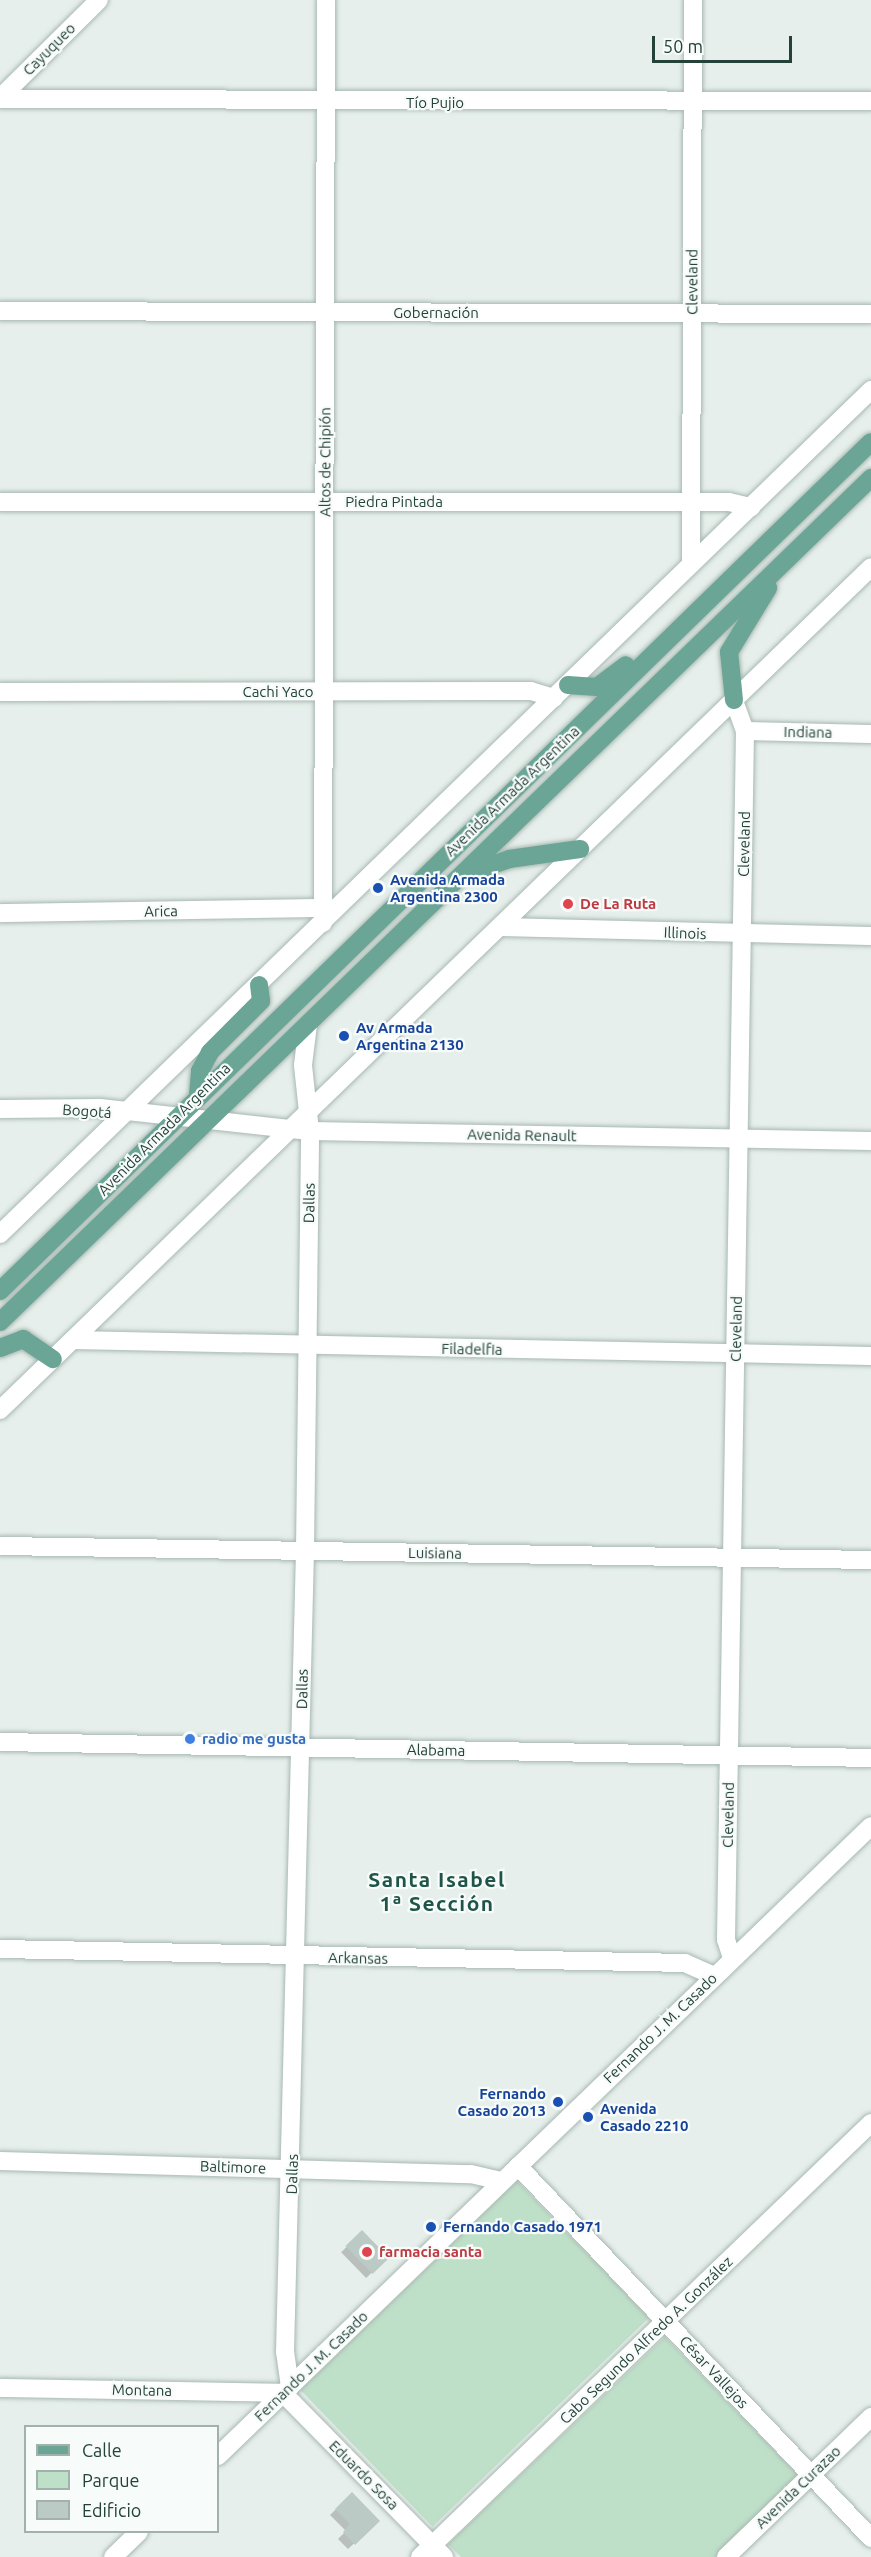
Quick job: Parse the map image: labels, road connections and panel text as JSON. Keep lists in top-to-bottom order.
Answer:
{
  "streets": {
    "main road": ["Avenida Armada Argentina"],
    "street": [
      "Cayuqueo",
      "Tío Pujio",
      "Cleveland",
      "Gobernación",
      "Altos de Chipión",
      "Piedra Pintada",
      "Cachi Yaco",
      "Indiana",
      "Arica",
      "Illinois",
      "Bogotá",
      "Avenida Renault",
      "Dallas",
      "Filadelfia",
      "Luisiana",
      "Alabama",
      "Arkansas",
      "Fernando J. M. Casado",
      "Baltimore",
      "Cabo Segundo Alfredo A. González",
      "César Vallejos",
      "Montana",
      "Eduardo Sosa",
      "Avenida Curazao"
    ]
  },
  "crossings": [
    ["Cayuqueo", "Tío Pujio"],
    ["Tío Pujio", "Cleveland"],
    ["Tío Pujio", "Altos de Chipión"],
    ["Cleveland", "Gobernación"],
    ["Cleveland", "Piedra Pintada"],
    ["Cleveland", "Indiana"],
    ["Cleveland", "Illinois"],
    ["Cleveland", "Avenida Renault"],
    ["Cleveland", "Filadelfia"],
    ["Cleveland", "Luisiana"],
    ["Cleveland", "Alabama"],
    ["Cleveland", "Fernando J. M. Casado"],
    ["Gobernación", "Altos de Chipión"],
    ["Altos de Chipión", "Piedra Pintada"],
    ["Altos de Chipión", "Cachi Yaco"],
    ["Altos de Chipión", "Arica"],
    ["Avenida Armada Argentina", "Bogotá"],
    ["Avenida Armada Argentina", "Avenida Renault"],
    ["Avenida Armada Argentina", "Dallas"],
    ["Bogotá", "Avenida Renault"],
    ["Avenida Renault", "Dallas"],
    ["Dallas", "Filadelfia"],
    ["Dallas", "Luisiana"],
    ["Dallas", "Alabama"],
    ["Dallas", "Arkansas"],
    ["Dallas", "Fernando J. M. Casado"],
    ["Dallas", "Baltimore"],
    ["Dallas", "Montana"],
    ["Dallas", "Eduardo Sosa"],
    ["Arkansas", "Fernando J. M. Casado"],
    ["Fernando J. M. Casado", "Baltimore"],
    ["Fernando J. M. Casado", "César Vallejos"],
    ["Fernando J. M. Casado", "Montana"],
    ["Fernando J. M. Casado", "Eduardo Sosa"],
    ["Cabo Segundo Alfredo A. González", "César Vallejos"],
    ["Cabo Segundo Alfredo A. González", "Eduardo Sosa"],
    ["César Vallejos", "Avenida Curazao"],
    ["Montana", "Eduardo Sosa"]
  ],
  "districts": ["Santa Isabel 1ª Sección"],
  "places": [
    "Avenida Armada Argentina 2300",
    "De La Ruta",
    "Av Armada Argentina 2130",
    "radio me gusta",
    "Fernando Casado 2013",
    "Avenida Casado 2210",
    "Fernando Casado 1971",
    "farmacia santa"
  ],
  "legend": ["Calle", "Parque", "Edificio"],
  "scale_bar": "50 m"
}
